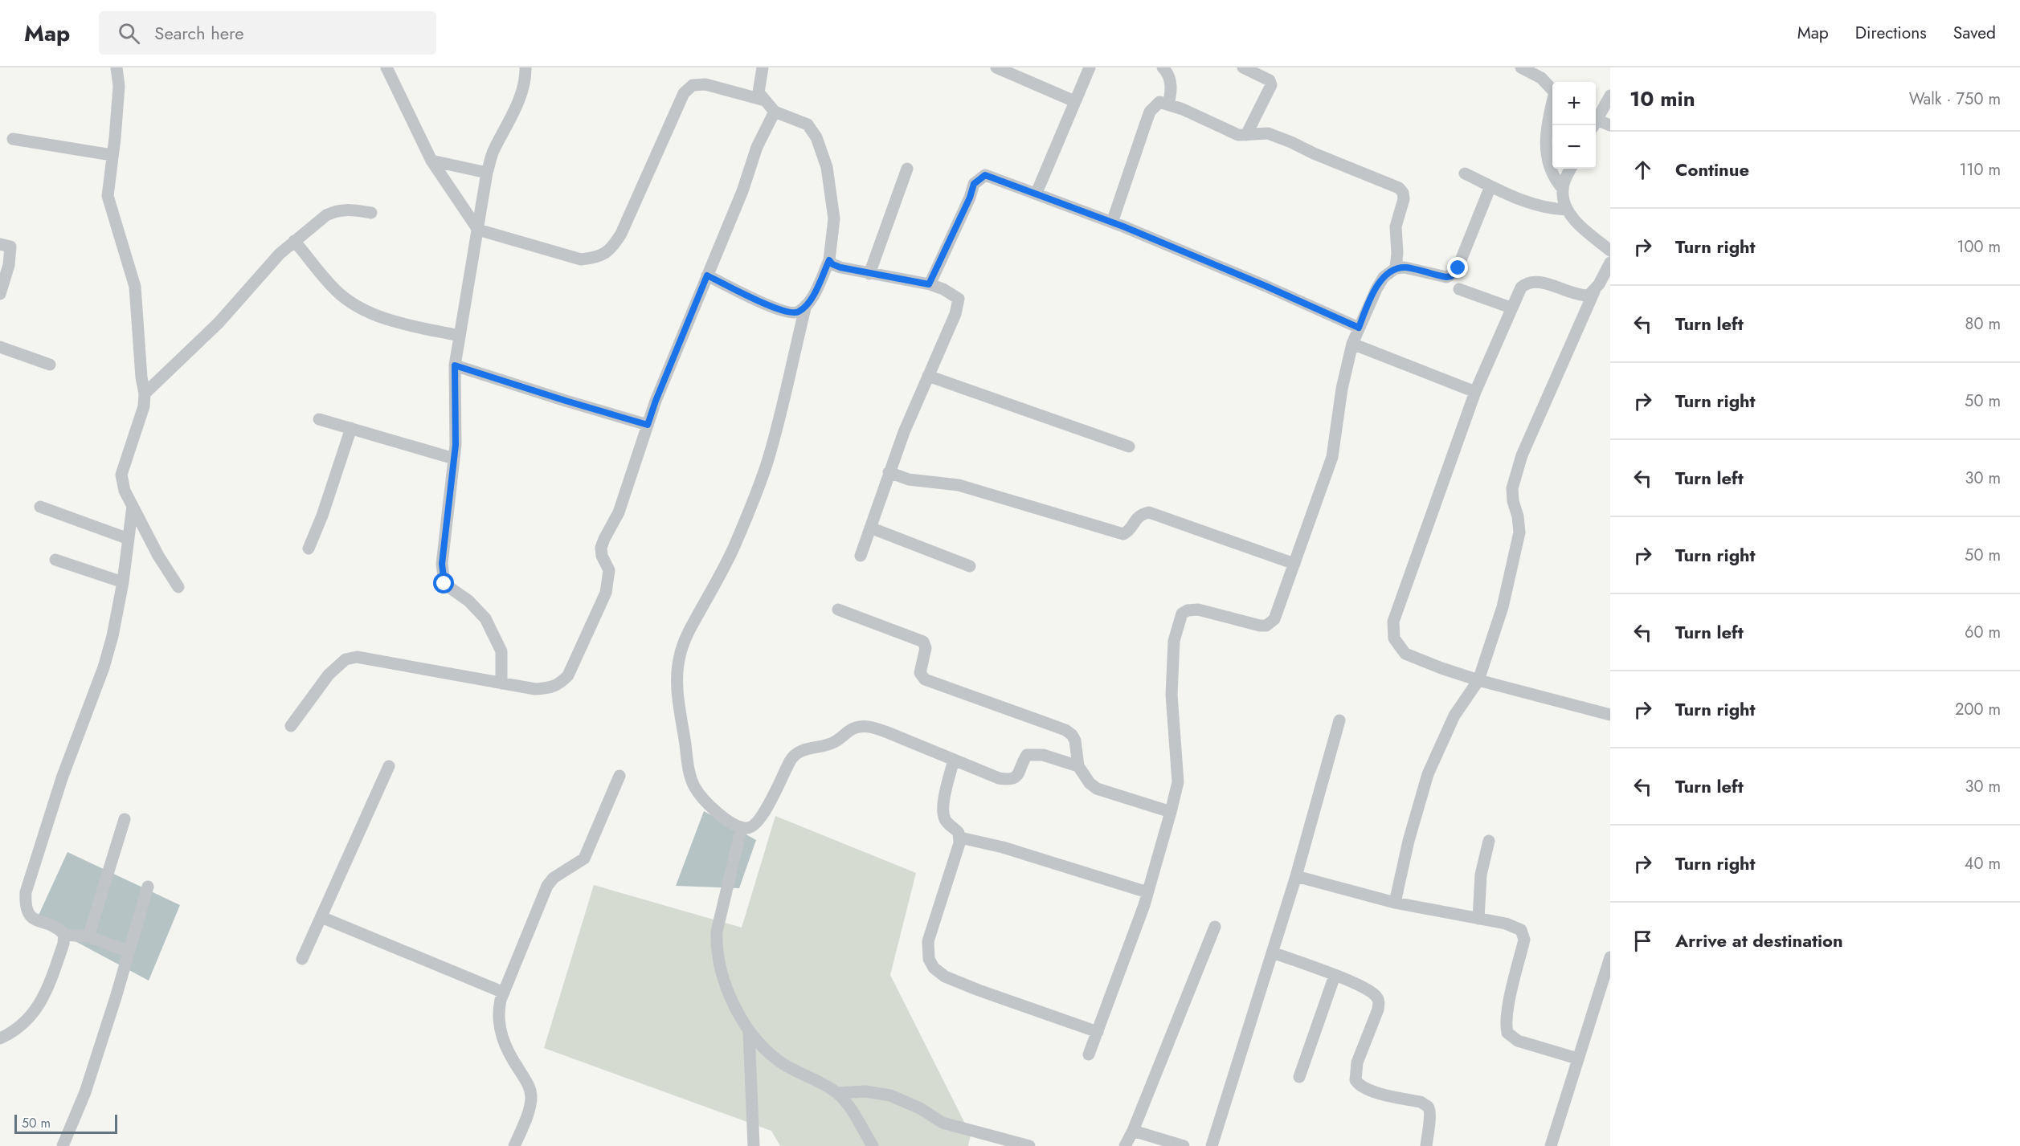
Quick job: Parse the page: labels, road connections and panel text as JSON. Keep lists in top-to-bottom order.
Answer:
{
  "scale_bar": "50 m",
  "page": {
    "header": "Map",
    "search": "Search here",
    "nav": ["Map", "Directions", "Saved"],
    "heading": ["10 min", "Walk · 750 m"],
    "map_buttons": ["+", "−"],
    "list": [
      ["Continue", "110 m"],
      ["Turn right", "100 m"],
      ["Turn left", "80 m"],
      ["Turn right", "50 m"],
      ["Turn left", "30 m"],
      ["Turn right", "50 m"],
      ["Turn left", "60 m"],
      ["Turn right", "200 m"],
      ["Turn left", "30 m"],
      ["Turn right", "40 m"],
      "Arrive at destination"
    ],
    "scale": "50 m"
  }
}
